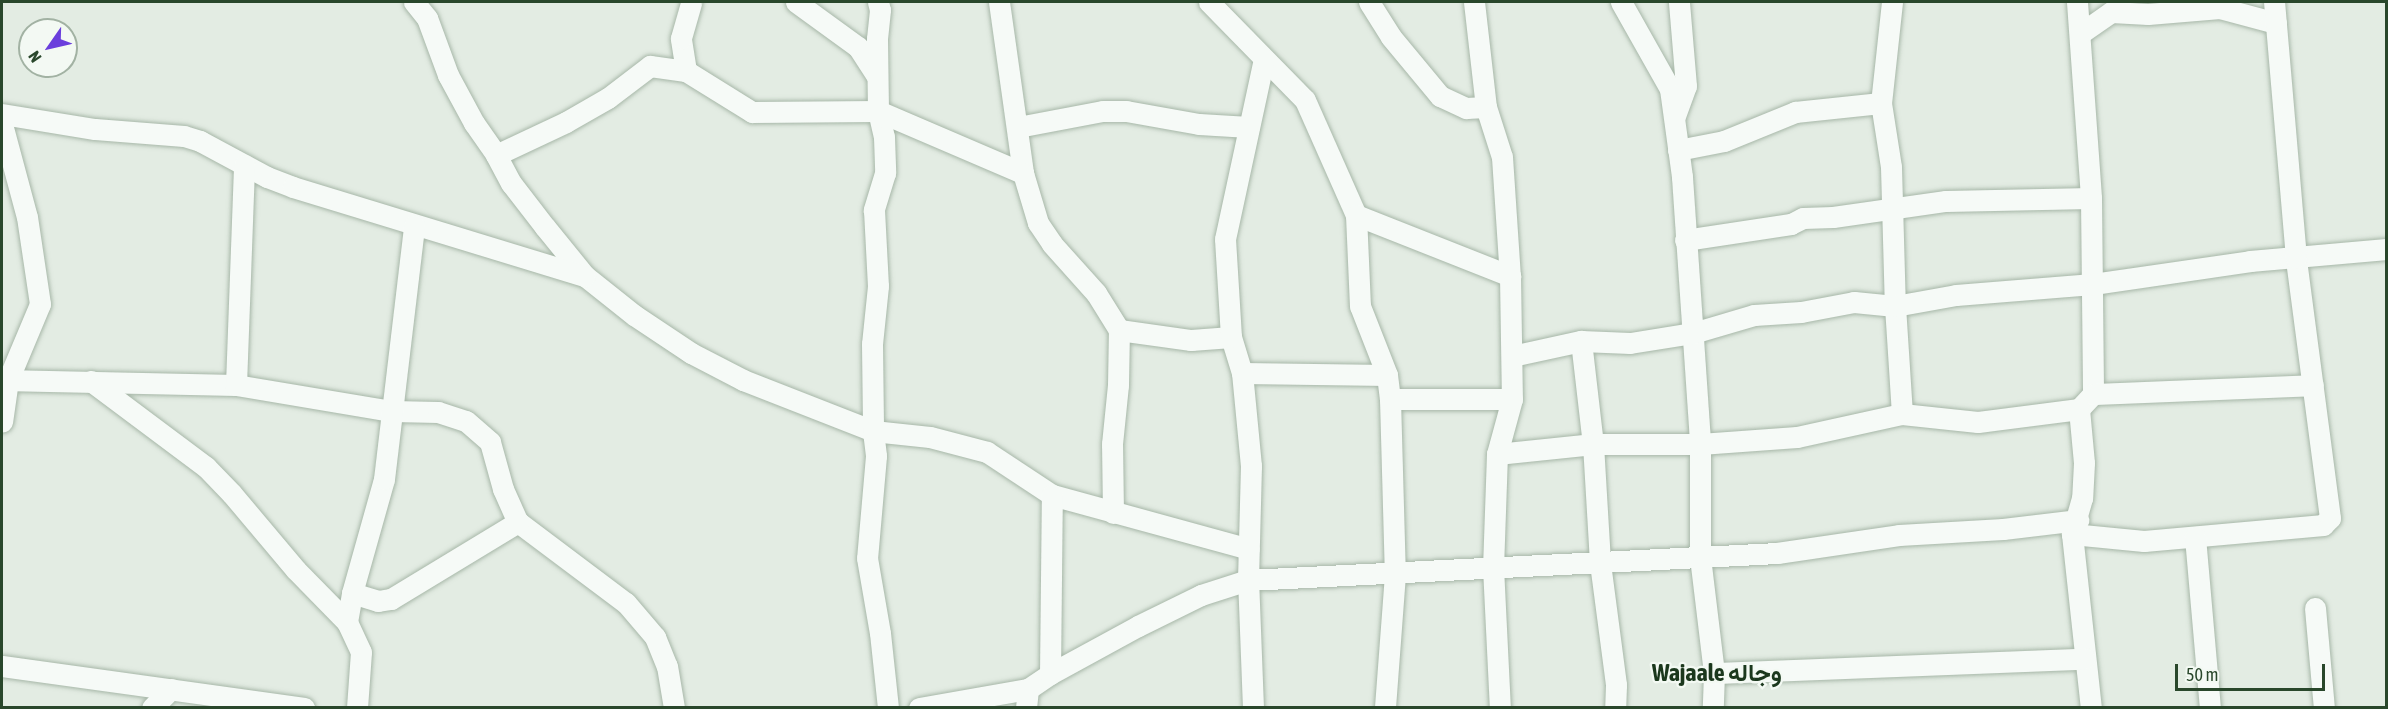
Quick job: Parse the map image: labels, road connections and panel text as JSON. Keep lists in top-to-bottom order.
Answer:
{
  "districts": ["Wajaale وجاله"],
  "scale_bar": "50 m",
  "north": "bottom left"
}
